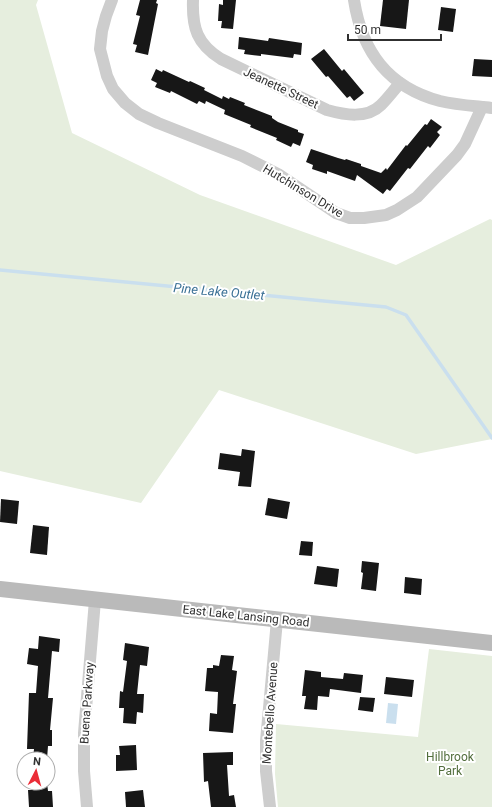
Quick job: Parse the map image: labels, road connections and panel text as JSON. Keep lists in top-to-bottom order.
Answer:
{
  "streets": {
    "street": [
      "Jeanette Street",
      "Hutchinson Drive",
      "East Lake Lansing Road",
      "Buena Parkway",
      "Montebello Avenue"
    ]
  },
  "crossings": [
    ["East Lake Lansing Road", "Buena Parkway"],
    ["East Lake Lansing Road", "Montebello Avenue"]
  ],
  "water": ["Pine Lake Outlet"],
  "parks": ["Hillbrook Park"],
  "scale_bar": "50 m",
  "north": "top"
}
